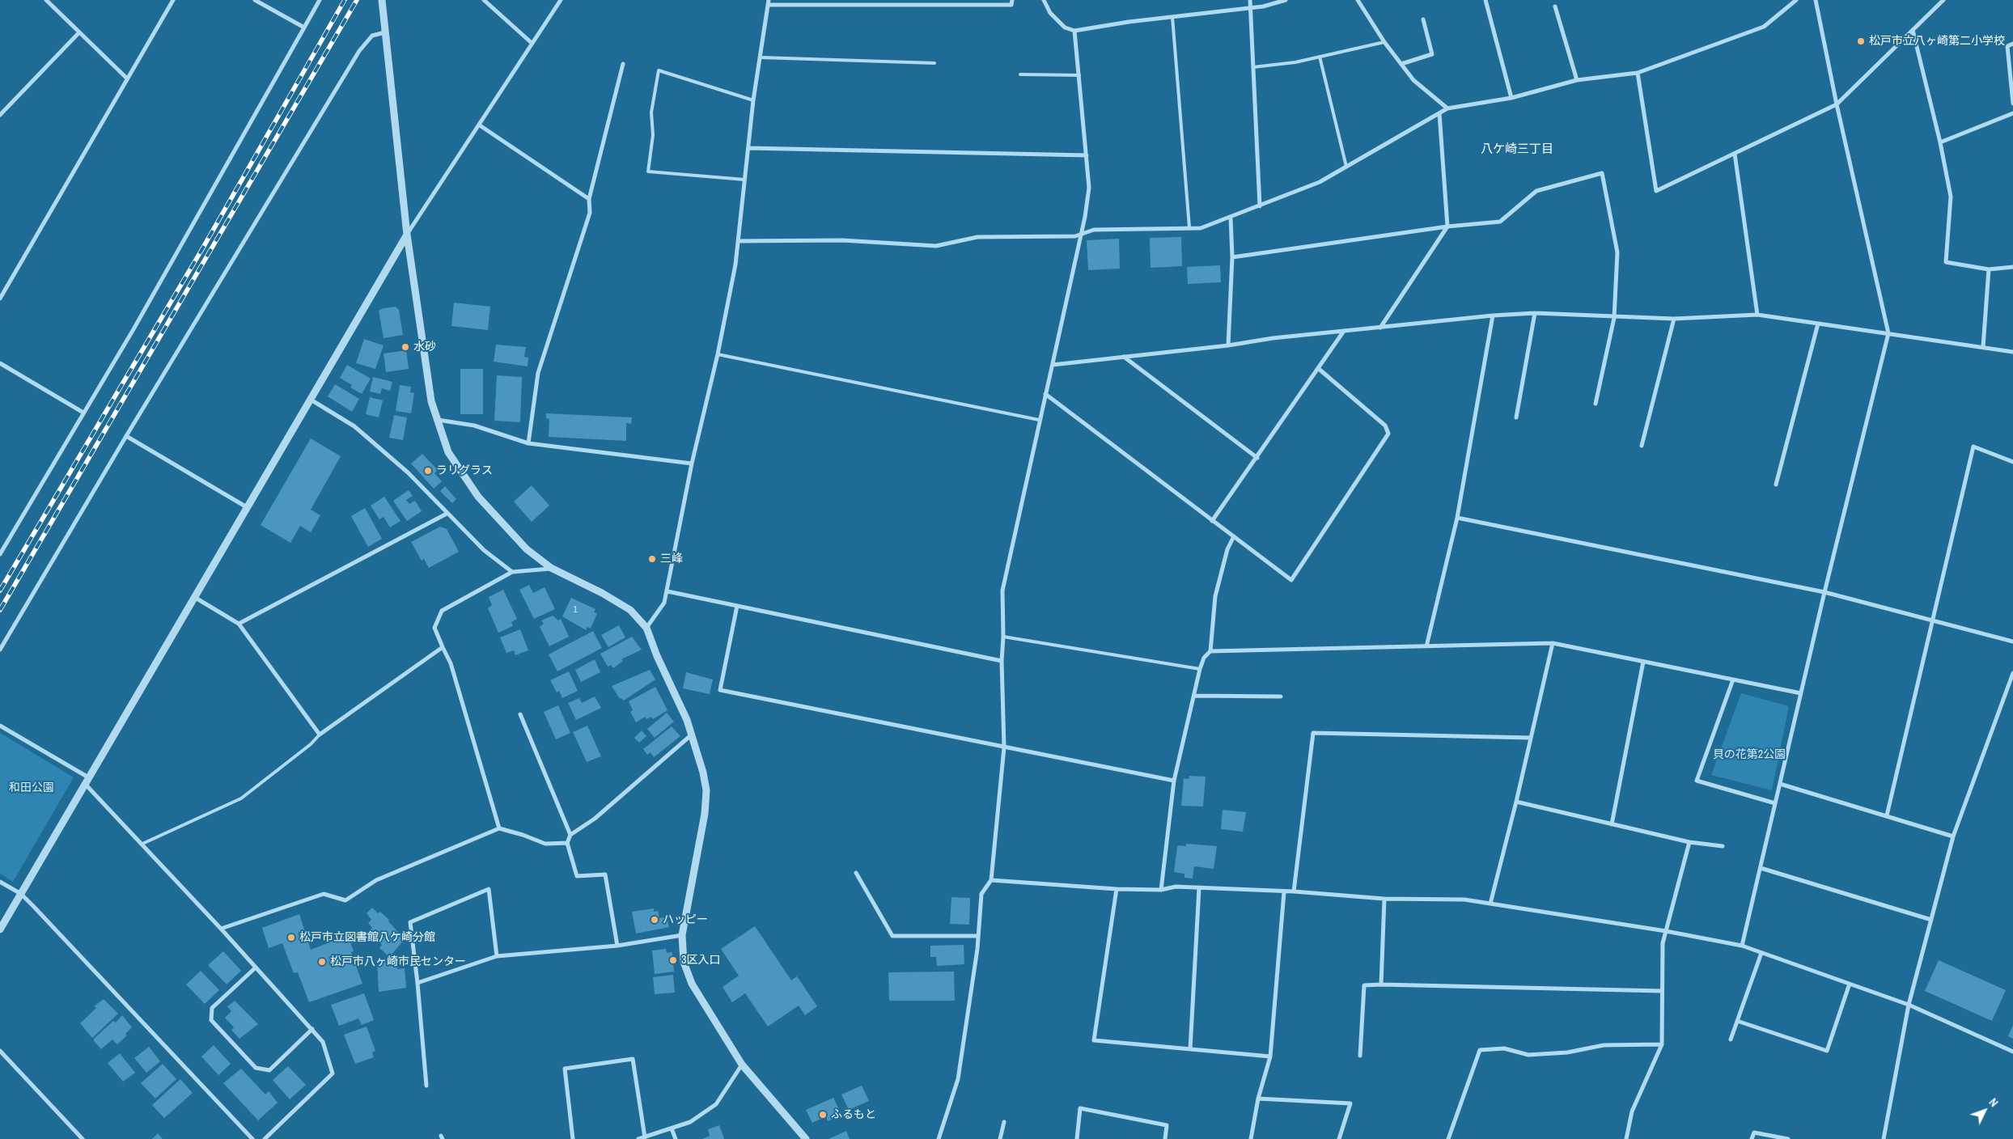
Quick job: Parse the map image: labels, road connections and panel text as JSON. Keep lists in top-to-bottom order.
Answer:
{
  "districts": ["八ケ崎三丁目"],
  "parks": ["貝の花第2公園", "和田公園"],
  "places": [
    "松戸市立八ヶ崎第二小学校",
    "水砂",
    "ラリグラス",
    "三峰",
    "ハッピー",
    "松戸市立図書館八ケ崎分館",
    "3区入口",
    "松戸市八ヶ崎市民センター",
    "ふるもと"
  ],
  "house_numbers": ["1"],
  "north": "top right"
}
